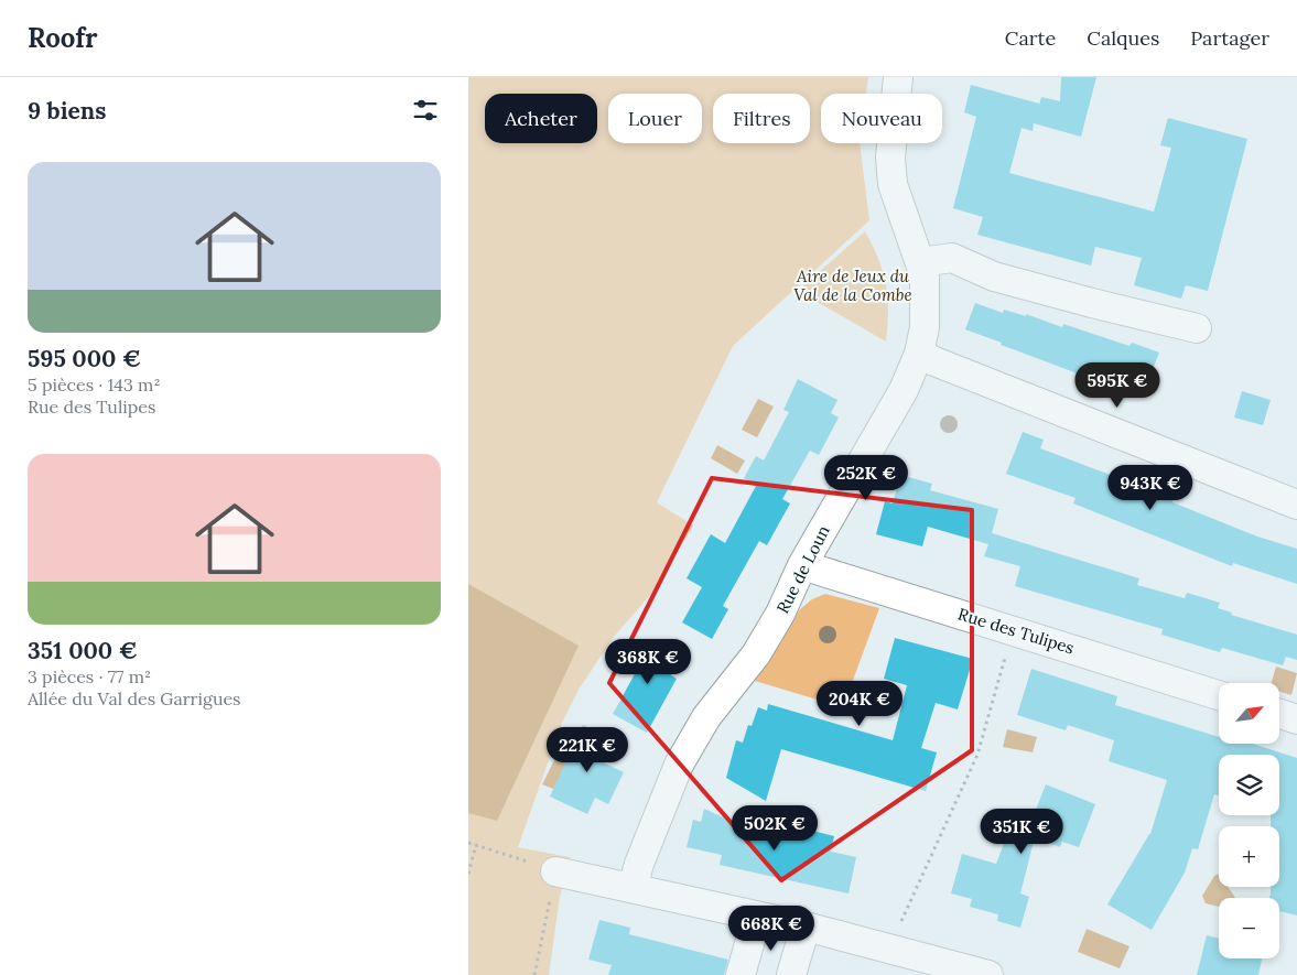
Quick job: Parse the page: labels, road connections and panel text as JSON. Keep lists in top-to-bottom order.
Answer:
{
  "streets": {
    "street": ["Rue de Loun", "Rue des Tulipes"]
  },
  "crossings": [
    ["Rue de Loun", "Rue des Tulipes"]
  ],
  "parks": ["Aire de Jeux du Val de la Combe"],
  "north": "top right",
  "page": {
    "header": "Roofr",
    "nav": ["Carte", "Calques", "Partager"],
    "heading": "9 biens",
    "chip": [
      "Acheter",
      "Louer",
      "Filtres",
      "Nouveau"
    ],
    "list": [
      {
        "name": "595 000 €",
        "note": "5 pièces · 143 m² · Rue des Tulipes"
      },
      {
        "name": "351 000 €",
        "note": "3 pièces · 77 m² · Allée du Val des Garrigues"
      }
    ],
    "price": [
      "595K €",
      "252K €",
      "943K €",
      "368K €",
      "204K €",
      "221K €",
      "502K €",
      "351K €",
      "668K €"
    ],
    "map_buttons": ["+", "−"]
  }
}
